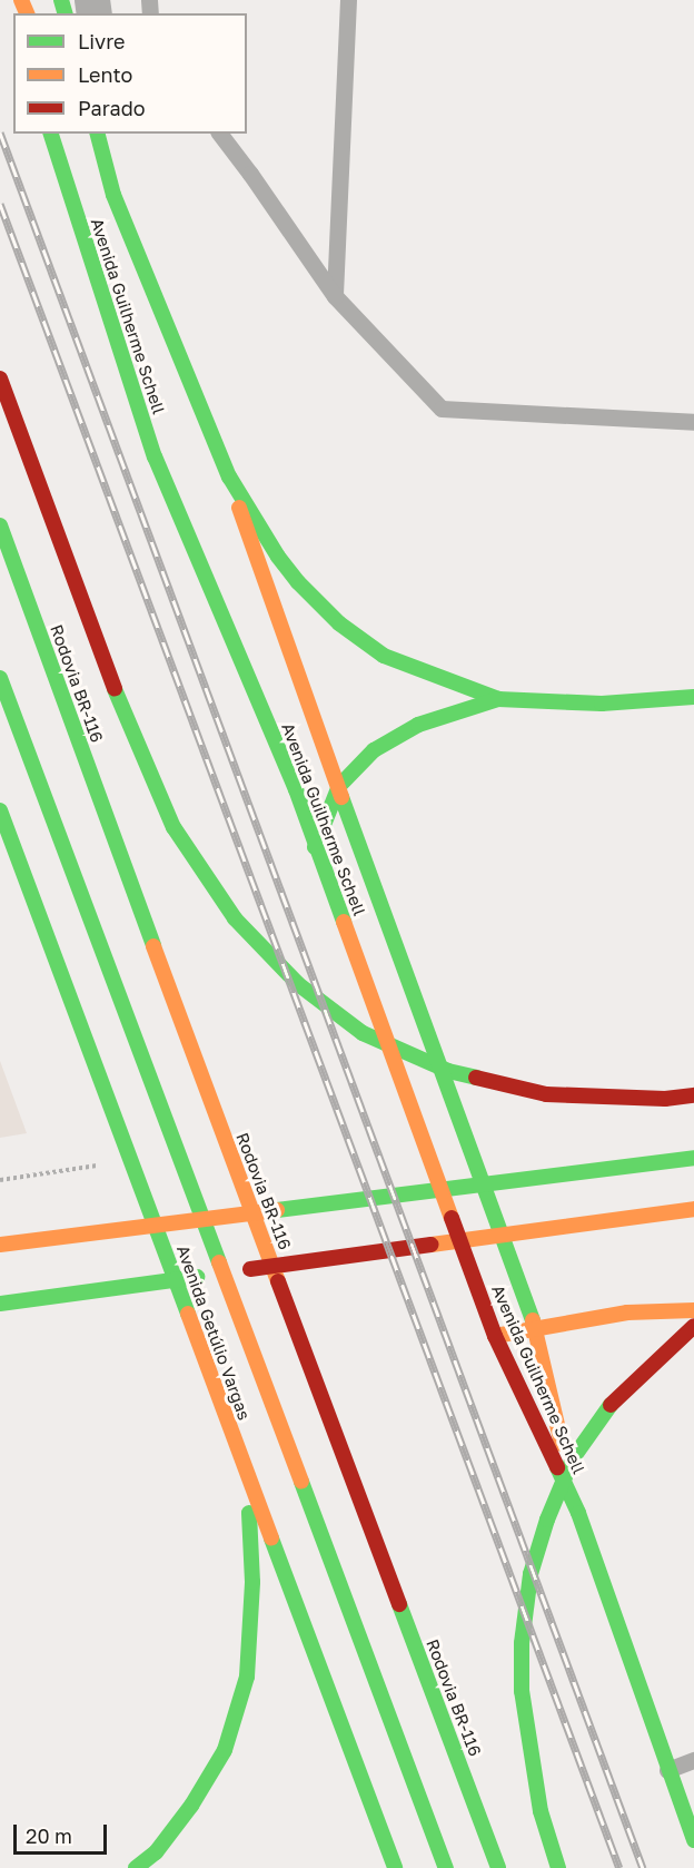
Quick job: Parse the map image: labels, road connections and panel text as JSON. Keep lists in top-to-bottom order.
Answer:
{
  "streets": {
    "main road": ["Avenida Guilherme Schell", "Rodovia BR-116", "Avenida Getúlio Vargas"]
  },
  "legend": ["Livre", "Lento", "Parado"],
  "scale_bar": "20 m"
}
